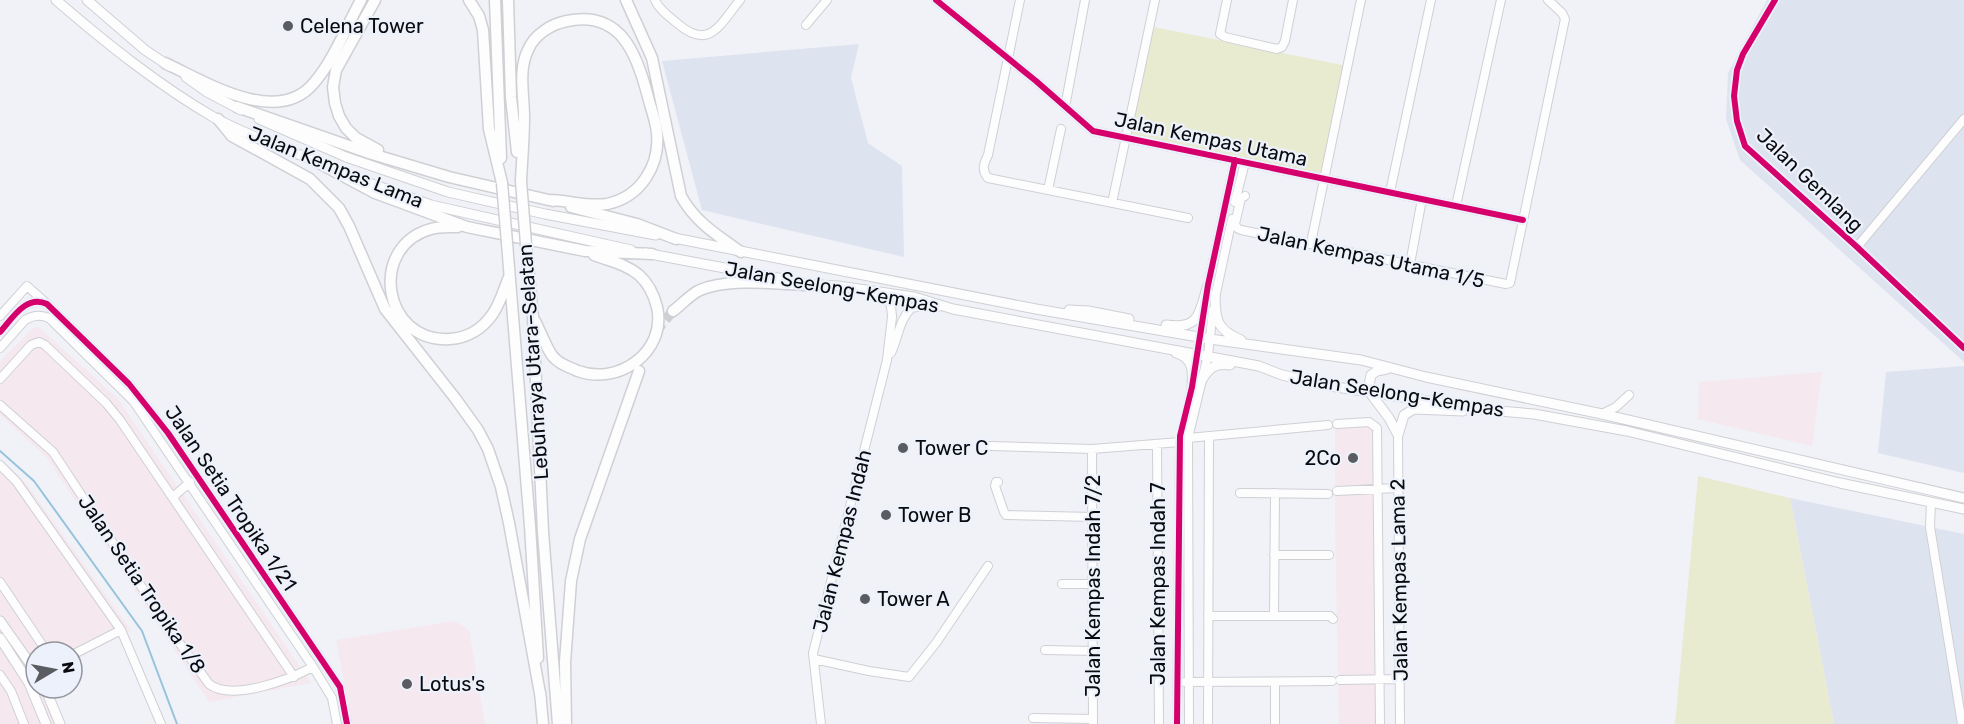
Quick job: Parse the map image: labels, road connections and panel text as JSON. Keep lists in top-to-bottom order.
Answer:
{
  "streets": {
    "highway": ["Lebuhraya Utara–Selatan"],
    "main road": ["Jalan Kempas Lama", "Jalan Seelong–Kempas"],
    "street": [
      "Jalan Kempas Utama",
      "Jalan Gemlang",
      "Jalan Kempas Utama 1/5",
      "Jalan Setia Tropika 1/21",
      "Jalan Kempas Indah",
      "Jalan Kempas Lama 2",
      "Jalan Setia Tropika 1/8",
      "Jalan Kempas Indah 7",
      "Jalan Kempas Indah 7/2"
    ]
  },
  "crossings": [
    ["Jalan Kempas Utama", "Jalan Kempas Utama 1/5"],
    ["Jalan Kempas Lama", "Jalan Seelong–Kempas"],
    ["Jalan Setia Tropika 1/21", "Jalan Setia Tropika 1/8"]
  ],
  "places": [
    "Celena Tower",
    "Tower C",
    "2Co",
    "Tower B",
    "Tower A",
    "Lotus's"
  ],
  "north": "right"
}
